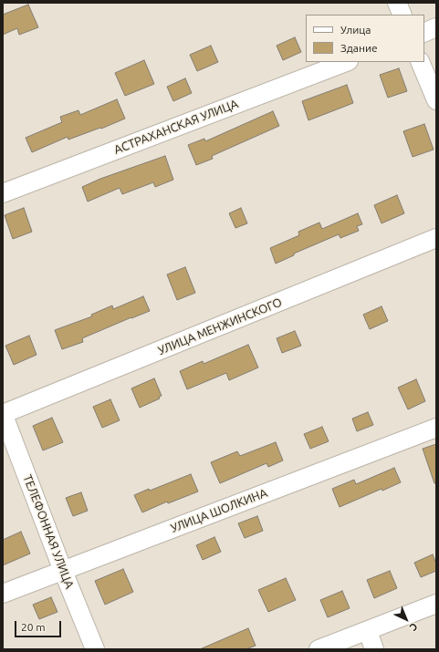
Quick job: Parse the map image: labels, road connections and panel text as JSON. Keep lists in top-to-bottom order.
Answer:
{
  "streets": {
    "street": [
      "АСТРАХАНСКАЯ УЛИЦА",
      "УЛИЦА МЕНЖИНСКОГО",
      "УЛИЦА ШОЛКИНА",
      "ТЕЛЕФОННАЯ УЛИЦА"
    ]
  },
  "crossings": [
    ["УЛИЦА МЕНЖИНСКОГО", "ТЕЛЕФОННАЯ УЛИЦА"],
    ["УЛИЦА ШОЛКИНА", "ТЕЛЕФОННАЯ УЛИЦА"]
  ],
  "legend": ["Улица", "Здание"],
  "scale_bar": "20 m",
  "north": "bottom right"
}
